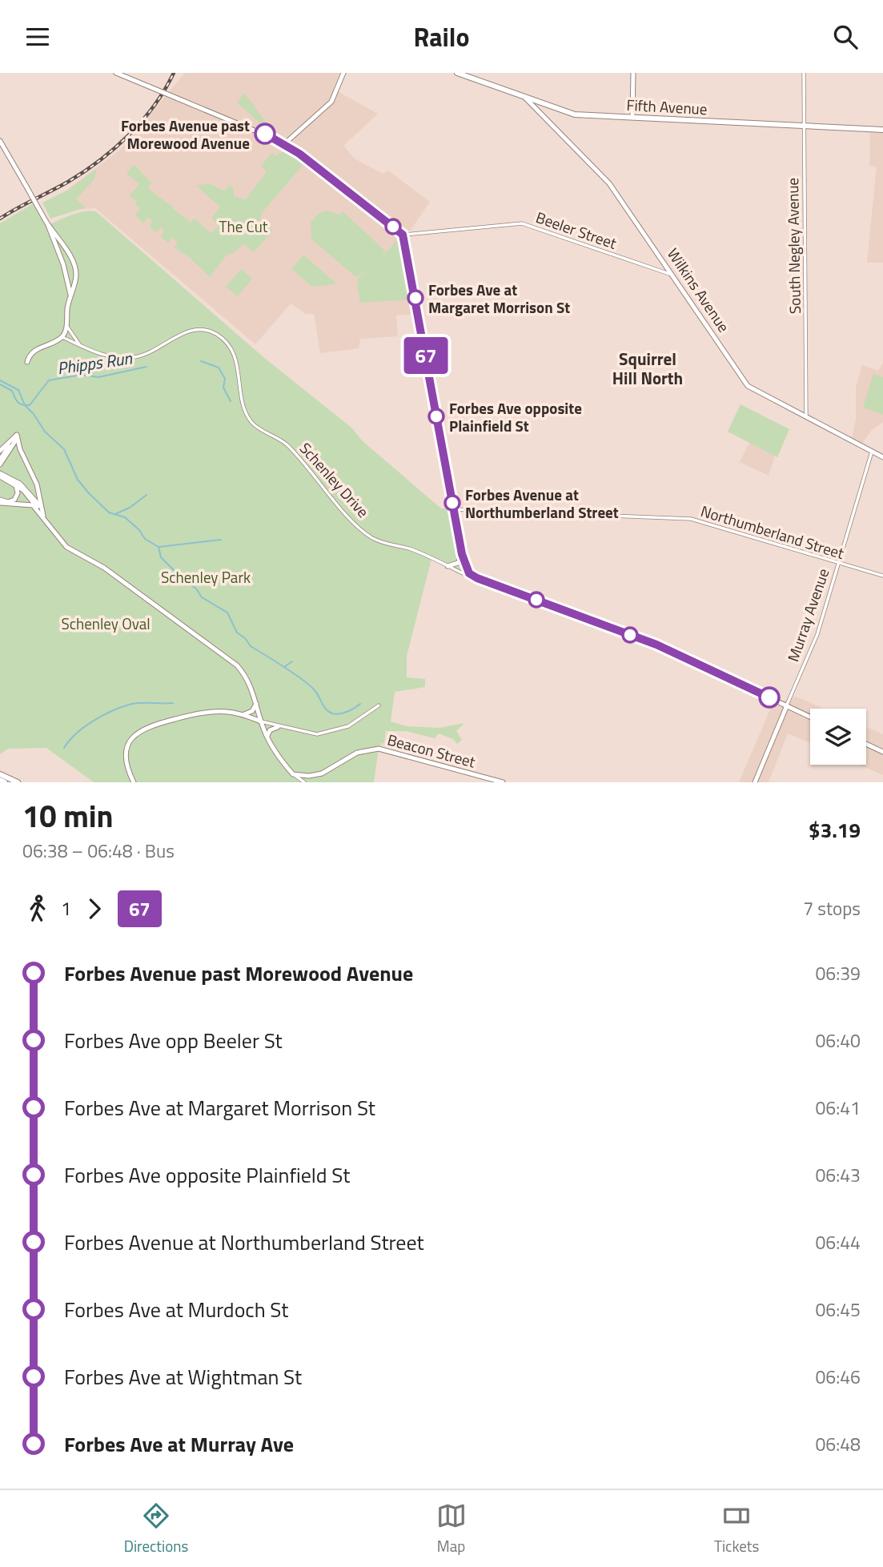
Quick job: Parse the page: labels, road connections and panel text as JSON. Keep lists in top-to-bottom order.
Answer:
{
  "streets": {
    "highway": ["Fifth Avenue"],
    "main road": ["Wilkins Avenue", "Murray Avenue", "Beacon Street"],
    "street": [
      "Beeler Street",
      "South Negley Avenue",
      "Schenley Drive",
      "Northumberland Street"
    ]
  },
  "crossings": [
    ["Fifth Avenue", "South Negley Avenue"],
    ["Fifth Avenue", "Wilkins Avenue"],
    ["Beeler Street", "Wilkins Avenue"],
    ["South Negley Avenue", "Wilkins Avenue"],
    ["Wilkins Avenue", "Murray Avenue"],
    ["Northumberland Street", "Murray Avenue"]
  ],
  "districts": ["Squirrel Hill North"],
  "water": ["Phipps Run"],
  "parks": ["The Cut", "Schenley Park", "Schenley Oval"],
  "places": [
    "Forbes Avenue past Morewood Avenue",
    "Forbes Ave at Margaret Morrison St",
    "Forbes Ave opposite Plainfield St",
    "Forbes Avenue at Northumberland Street"
  ],
  "lines": ["bus line 67"],
  "page": {
    "header": "Railo",
    "on_map": "67",
    "heading": ["10 min", "06:38 – 06:48 · Bus", "$3.19"],
    "legs": ["1", "67", "7 stops"],
    "list": [
      {
        "name": "Forbes Avenue past Morewood Avenue",
        "value": "06:39"
      },
      {
        "name": "Forbes Ave opp Beeler St",
        "value": "06:40"
      },
      {
        "name": "Forbes Ave at Margaret Morrison St",
        "value": "06:41"
      },
      {
        "name": "Forbes Ave opposite Plainfield St",
        "value": "06:43"
      },
      {
        "name": "Forbes Avenue at Northumberland Street",
        "value": "06:44"
      },
      {
        "name": "Forbes Ave at Murdoch St",
        "value": "06:45"
      },
      {
        "name": "Forbes Ave at Wightman St",
        "value": "06:46"
      },
      {
        "name": "Forbes Ave at Murray Ave",
        "value": "06:48"
      }
    ],
    "tabs": ["Directions", "Map", "Tickets"]
  }
}
